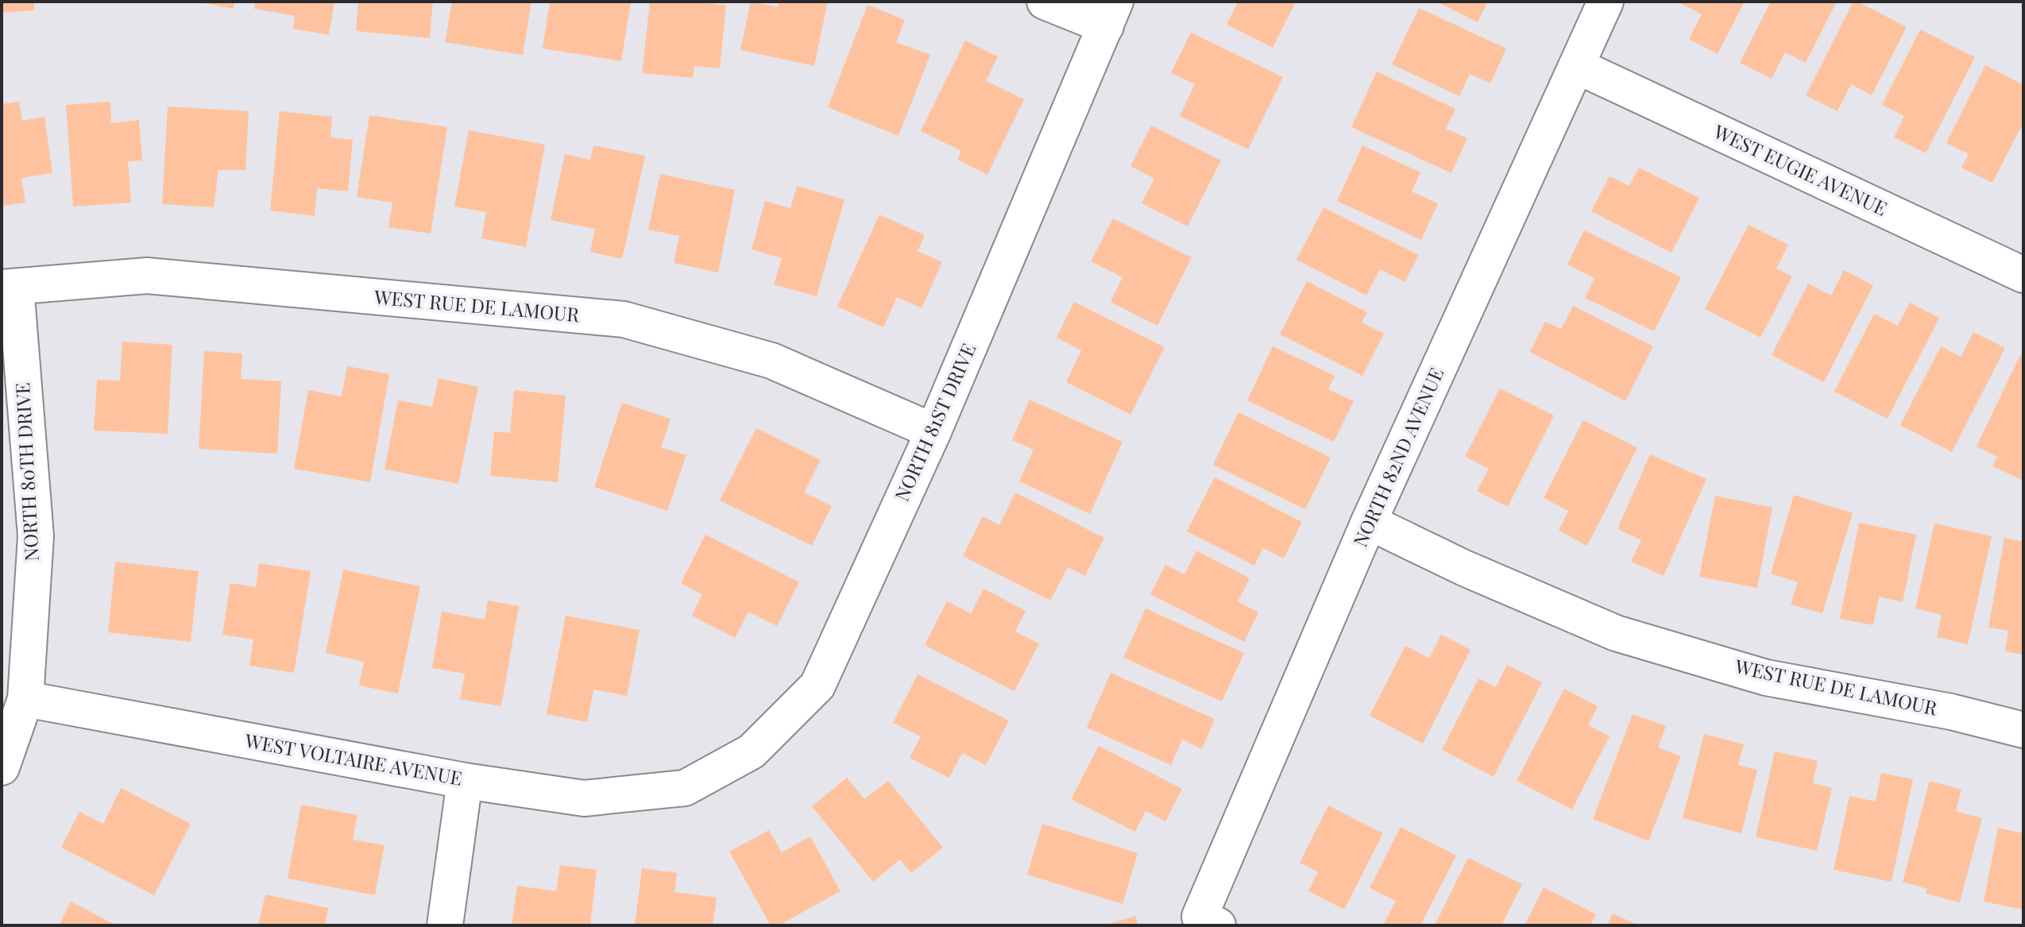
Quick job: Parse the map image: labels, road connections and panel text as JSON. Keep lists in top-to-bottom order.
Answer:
{
  "streets": {
    "street": [
      "WEST EUGIE AVENUE",
      "WEST RUE DE LAMOUR",
      "NORTH 81ST DRIVE",
      "NORTH 82ND AVENUE",
      "NORTH 80TH DRIVE",
      "WEST VOLTAIRE AVENUE"
    ]
  },
  "crossings": [
    ["WEST EUGIE AVENUE", "NORTH 82ND AVENUE"],
    ["WEST RUE DE LAMOUR", "NORTH 81ST DRIVE"],
    ["WEST RUE DE LAMOUR", "NORTH 82ND AVENUE"],
    ["WEST RUE DE LAMOUR", "NORTH 80TH DRIVE"],
    ["NORTH 81ST DRIVE", "WEST VOLTAIRE AVENUE"],
    ["NORTH 80TH DRIVE", "WEST VOLTAIRE AVENUE"]
  ]
}
